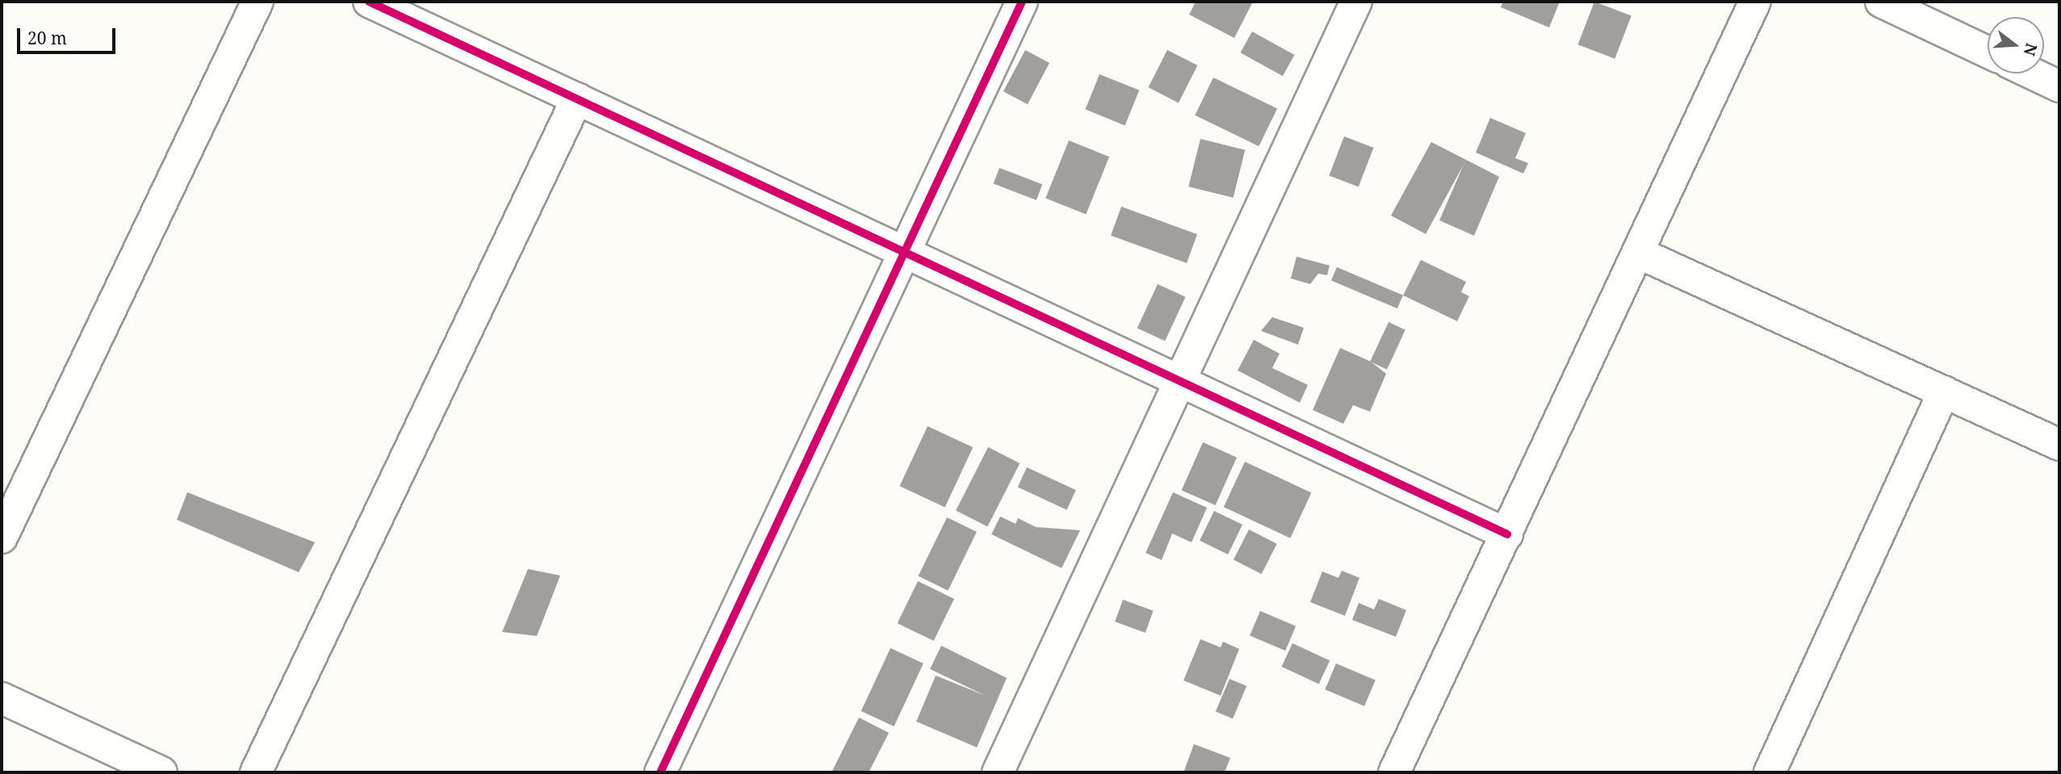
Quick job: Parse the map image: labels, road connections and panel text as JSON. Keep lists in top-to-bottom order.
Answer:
{
  "scale_bar": "20 m",
  "north": "right"
}
